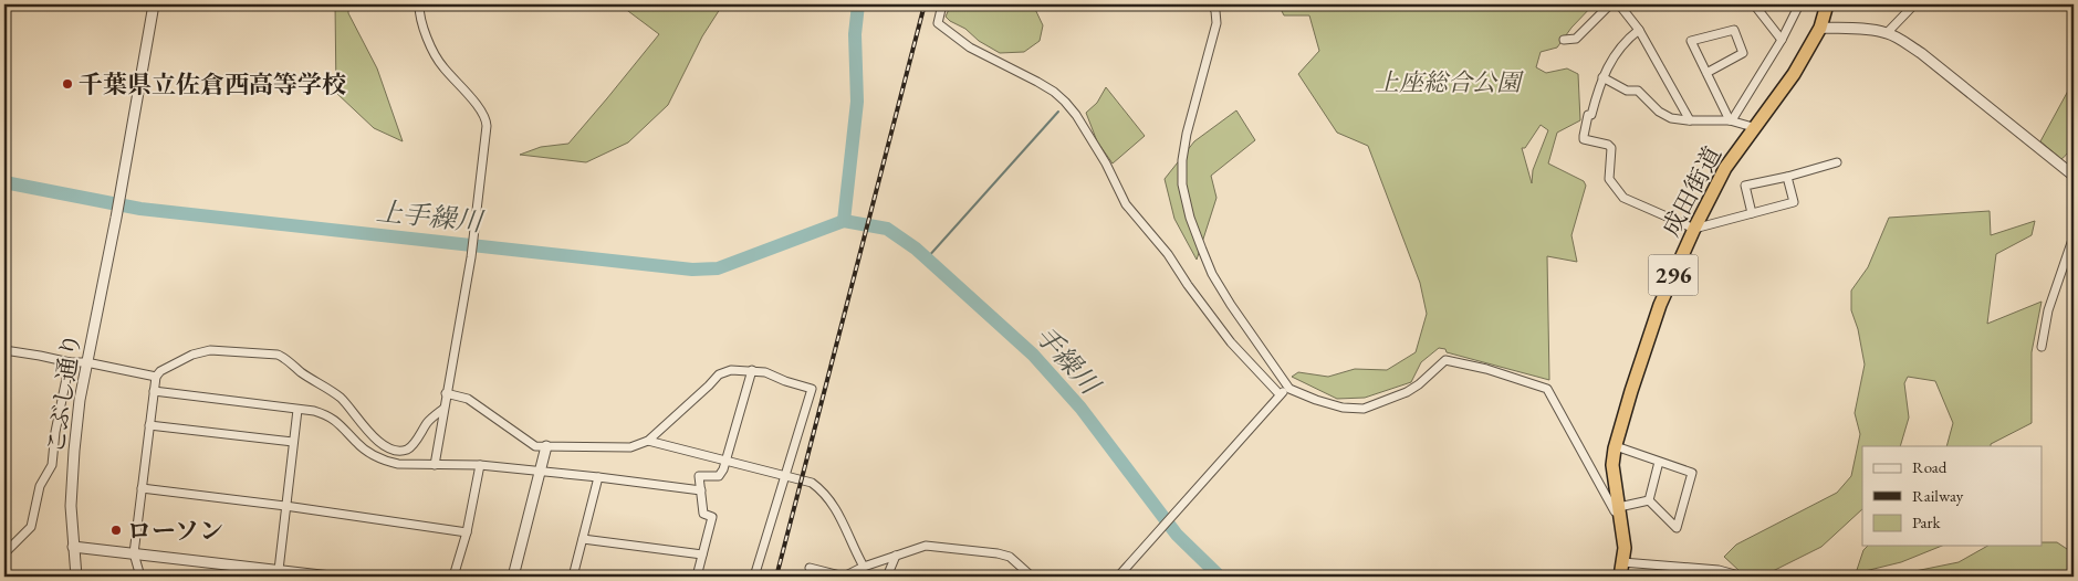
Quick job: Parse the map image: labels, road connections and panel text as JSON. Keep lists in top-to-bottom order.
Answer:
{
  "streets": {
    "highway": ["成田街道", "296"],
    "street": ["こぶし通り"]
  },
  "water": ["上手繰川", "手繰川"],
  "parks": ["上座総合公園"],
  "places": ["千葉県立佐倉西高等学校", "ローソン"],
  "legend": ["Road", "Railway", "Park"]
}
